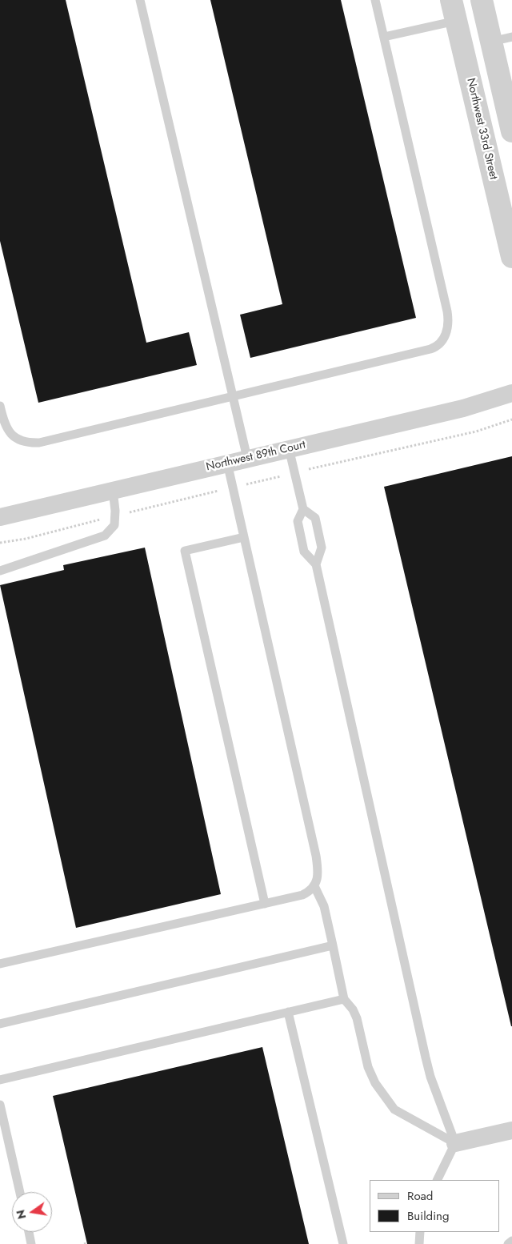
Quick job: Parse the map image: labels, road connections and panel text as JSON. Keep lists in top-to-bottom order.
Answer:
{
  "streets": {
    "street": ["Northwest 33rd Street", "Northwest 89th Court"]
  },
  "legend": ["Road", "Building"],
  "north": "left"
}
